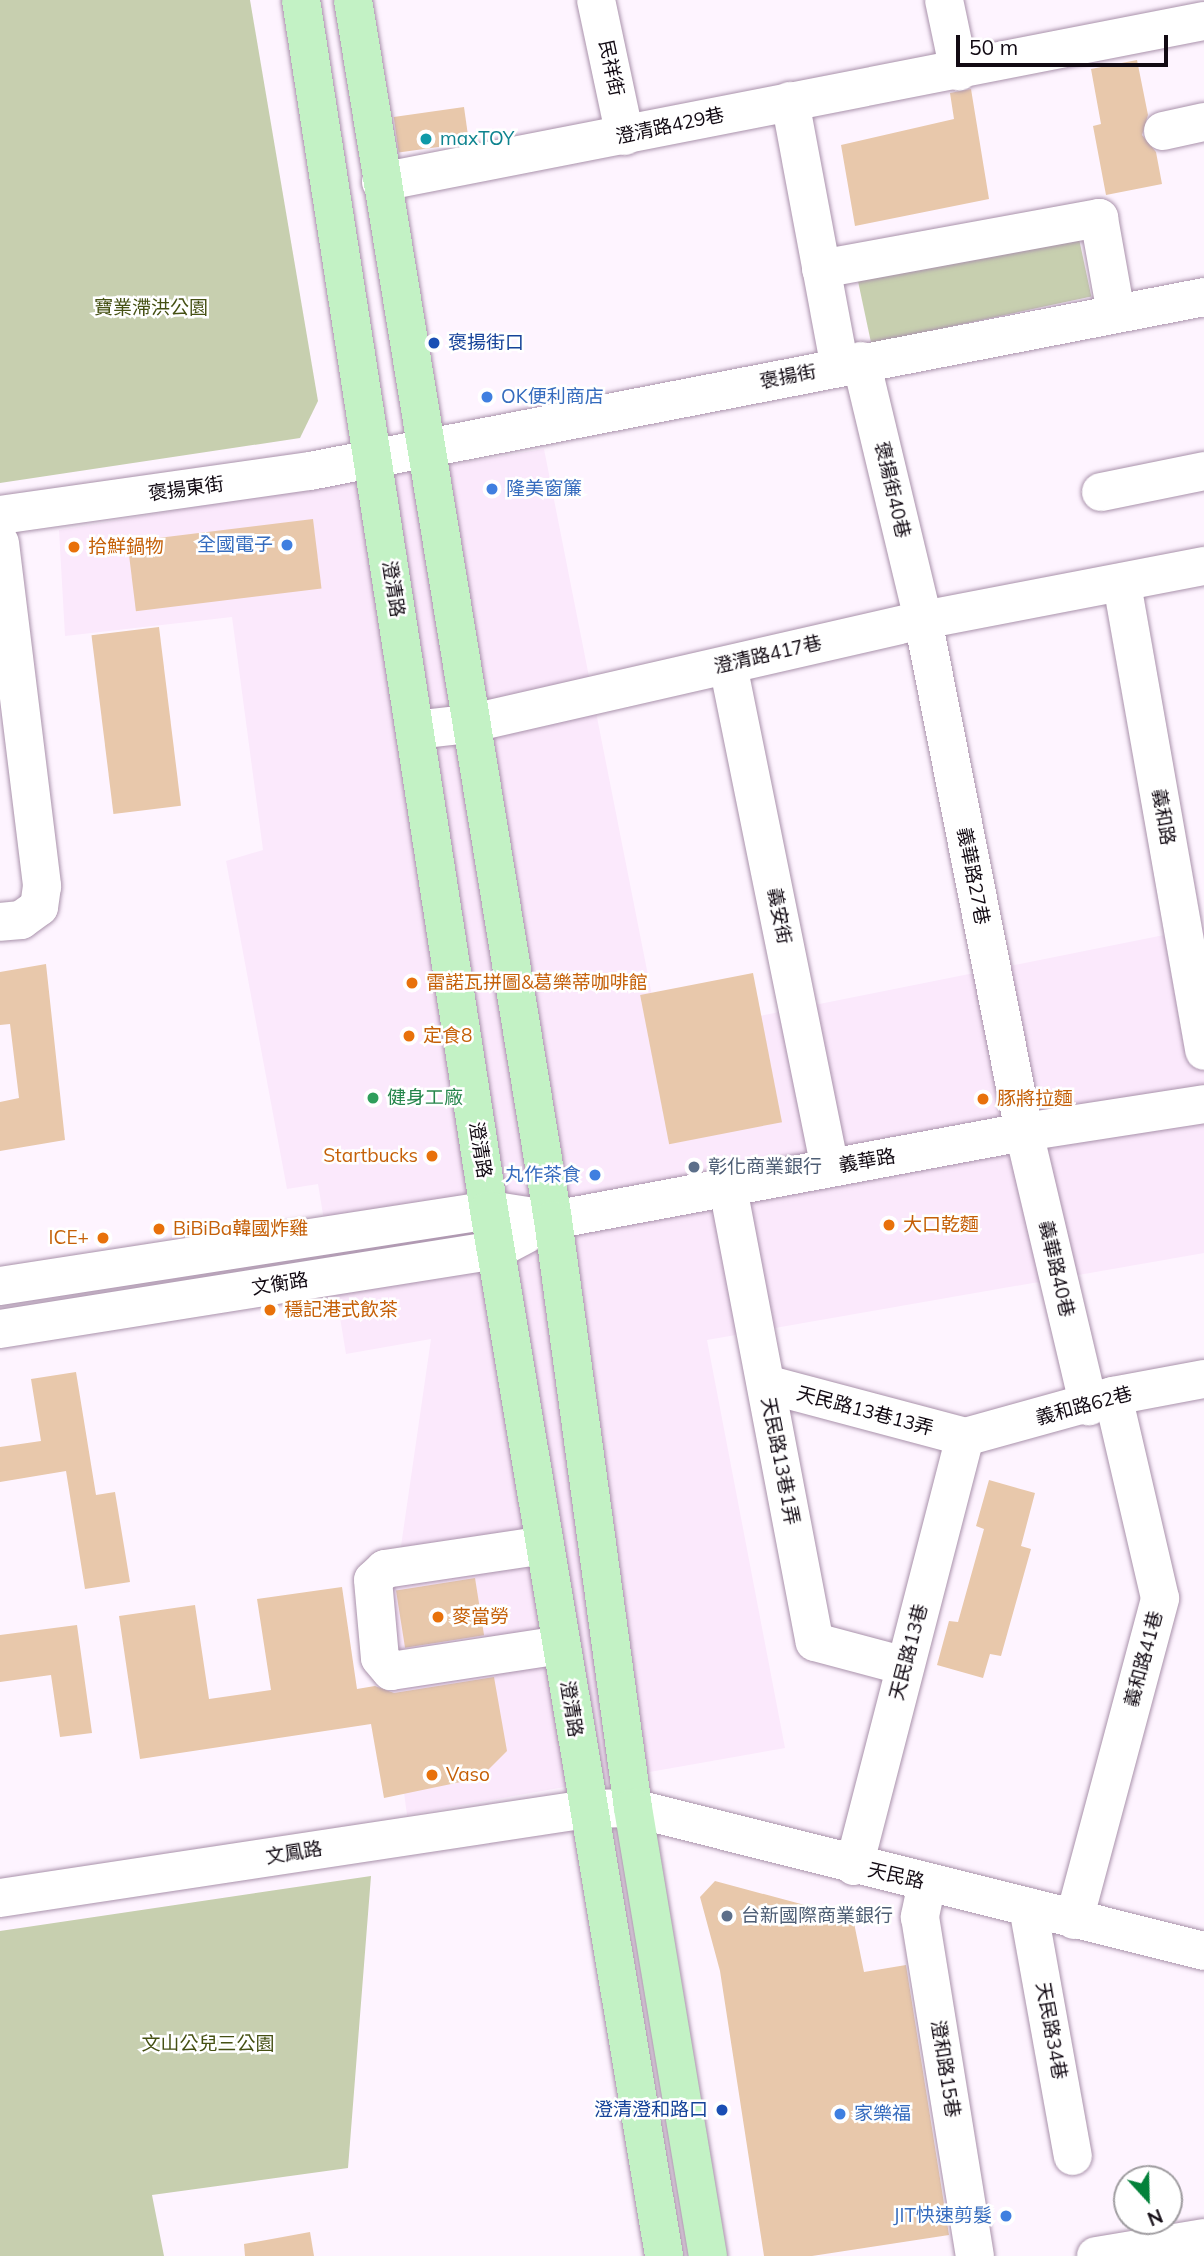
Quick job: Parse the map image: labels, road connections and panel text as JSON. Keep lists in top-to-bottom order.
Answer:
{
  "streets": {
    "main road": ["澄清路"],
    "street": [
      "民祥街",
      "澄清路429巷",
      "褒揚街",
      "褒揚東街",
      "褒揚街40巷",
      "澄清路417巷",
      "義和路",
      "義華路27巷",
      "義安街",
      "義華路",
      "義華路40巷",
      "文衡路",
      "義和路62巷",
      "天民路13巷13弄",
      "天民路13巷1弄",
      "天民路13巷",
      "義和路41巷",
      "文鳳路",
      "天民路",
      "天民路34巷",
      "澄和路15巷"
    ]
  },
  "crossings": [
    ["民祥街", "澄清路429巷"],
    ["澄清路429巷", "褒揚街40巷"],
    ["褒揚街", "褒揚東街"],
    ["褒揚街", "褒揚街40巷"],
    ["褒揚街", "澄清路"],
    ["褒揚東街", "澄清路"],
    ["褒揚街40巷", "澄清路417巷"],
    ["褒揚街40巷", "義華路27巷"],
    ["澄清路", "澄清路417巷"],
    ["澄清路", "義華路"],
    ["澄清路", "文衡路"],
    ["澄清路", "文鳳路"],
    ["澄清路", "天民路"],
    ["澄清路417巷", "義和路"],
    ["澄清路417巷", "義華路27巷"],
    ["澄清路417巷", "義安街"],
    ["義華路27巷", "義華路"],
    ["義華路27巷", "義華路40巷"],
    ["義安街", "義華路"],
    ["義華路", "義華路40巷"],
    ["義華路", "文衡路"],
    ["義華路", "天民路13巷1弄"],
    ["義華路40巷", "義和路62巷"],
    ["義華路40巷", "義和路41巷"],
    ["義和路62巷", "天民路13巷13弄"],
    ["義和路62巷", "天民路13巷"],
    ["義和路62巷", "義和路41巷"],
    ["天民路13巷13弄", "天民路13巷1弄"],
    ["天民路13巷13弄", "天民路13巷"],
    ["天民路13巷1弄", "天民路13巷"],
    ["天民路13巷", "天民路"],
    ["義和路41巷", "天民路"],
    ["文鳳路", "天民路"],
    ["天民路", "天民路34巷"],
    ["天民路", "澄和路15巷"]
  ],
  "parks": ["寶業滯洪公園", "文山公兒三公園"],
  "places": [
    "maxTOY",
    "褒揚街口",
    "OK便利商店",
    "隆美窗簾",
    "全國電子",
    "拾鮮鍋物",
    "雷諾瓦拼圖&葛樂蒂咖啡館",
    "定食8",
    "健身工廠",
    "豚將拉麵",
    "Startbucks",
    "彰化商業銀行",
    "丸作茶食",
    "大口乾麵",
    "BiBiBa韓國炸雞",
    "ICE+",
    "穩記港式飲茶",
    "麥當勞",
    "Vaso",
    "台新國際商業銀行",
    "澄清澄和路口",
    "家樂福",
    "JIT快速剪髮"
  ],
  "scale_bar": "50 m",
  "north": "bottom"
}
